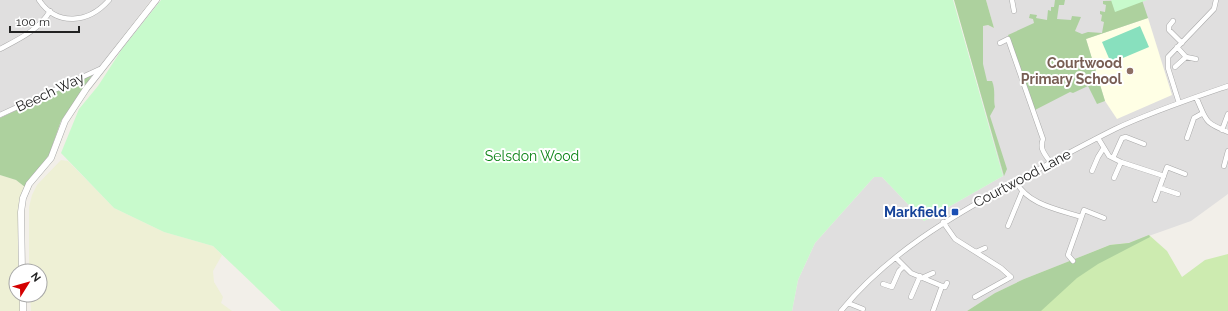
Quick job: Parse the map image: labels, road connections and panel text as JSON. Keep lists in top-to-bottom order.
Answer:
{
  "streets": {
    "street": ["Beech Way", "Courtwood Lane"]
  },
  "parks": ["Selsdon Wood"],
  "places": {
    "other": ["Courtwood Primary School"],
    "transit": ["Markfield"]
  },
  "scale_bar": "100 m",
  "north": "top right"
}
